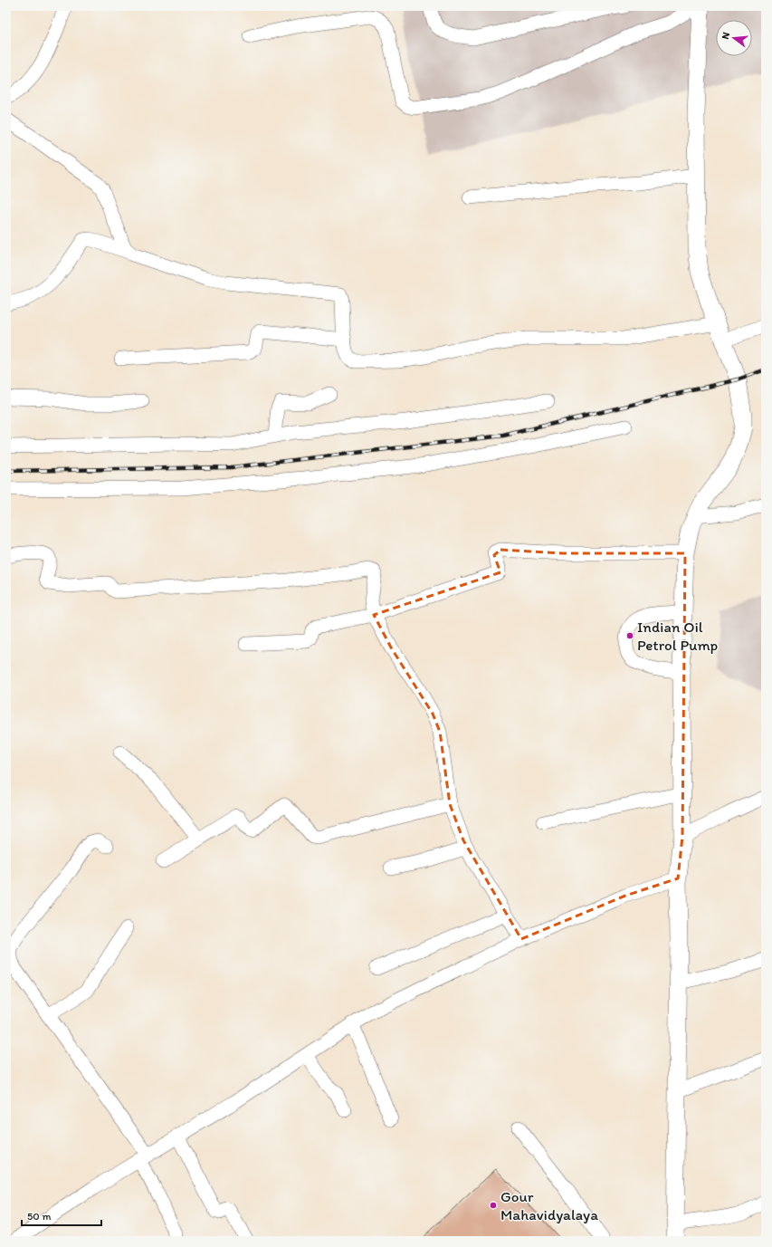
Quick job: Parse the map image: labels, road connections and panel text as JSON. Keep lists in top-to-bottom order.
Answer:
{
  "places": ["Indian Oil Petrol Pump", "Gour Mahavidyalaya"],
  "scale_bar": "50 m",
  "north": "left"
}
